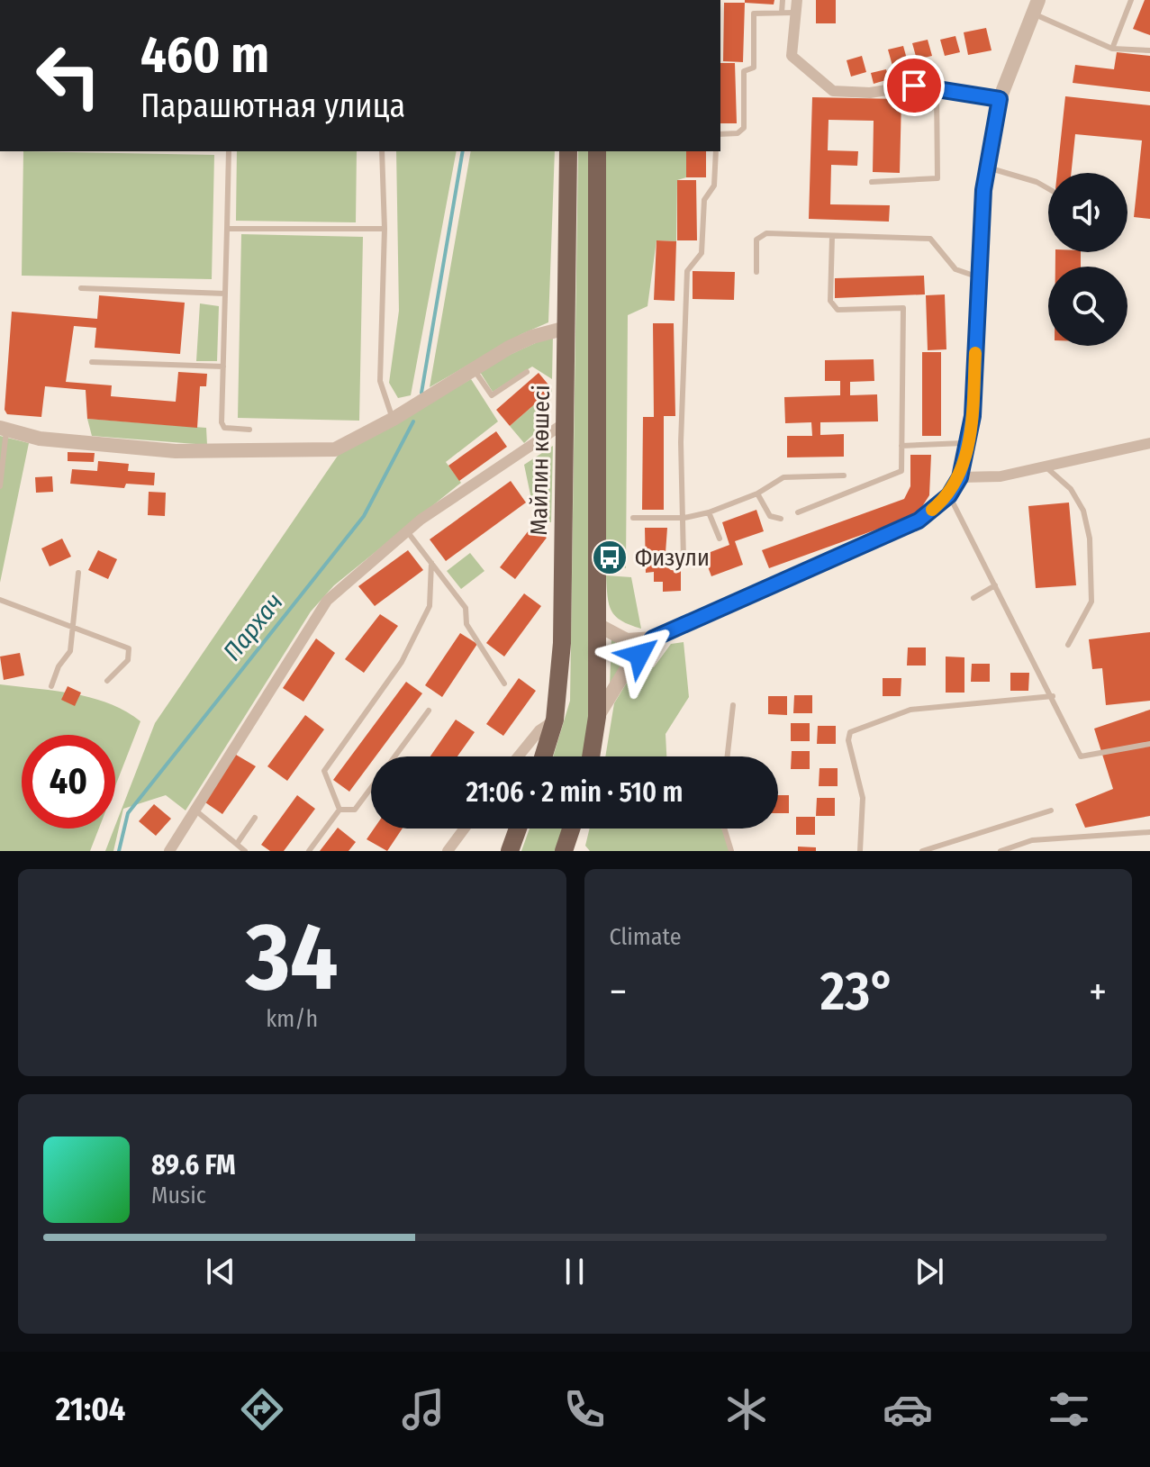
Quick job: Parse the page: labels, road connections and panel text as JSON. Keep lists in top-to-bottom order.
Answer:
{
  "streets": {
    "main road": ["Майлин көшесі"]
  },
  "water": ["Пархач"],
  "places": {
    "bus stop": ["Физули"]
  },
  "page": {
    "turn": ["460 m", "Парашютная улица"],
    "limit": "40",
    "trip": "21:06 · 2 min · 510 m",
    "tile": [
      ["34", "km/h"],
      "Climate"
    ],
    "heat": ["−", "23°", "+"],
    "song": ["89.6 FM", "Music"],
    "tabs": "21:04"
  }
}
